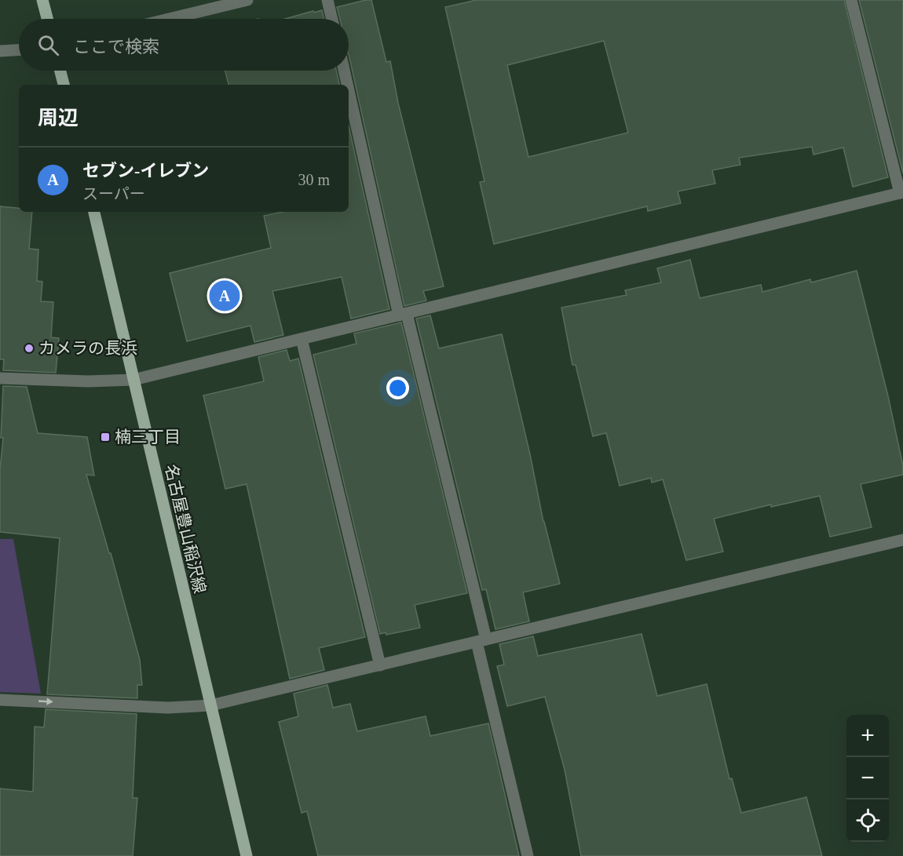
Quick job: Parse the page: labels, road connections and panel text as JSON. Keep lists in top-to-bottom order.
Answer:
{
  "streets": {
    "main road": ["名古屋豊山稲沢線"]
  },
  "places": {
    "other": ["カメラの長浜"],
    "transit": ["楠三丁目"]
  },
  "page": {
    "search": "ここで検索",
    "heading": "周辺",
    "list": [
      {
        "mark": "A",
        "name": "セブン-イレブン",
        "note": "スーパー",
        "value": "30 m"
      }
    ],
    "pins": "A",
    "map_buttons": ["+", "−"]
  }
}
